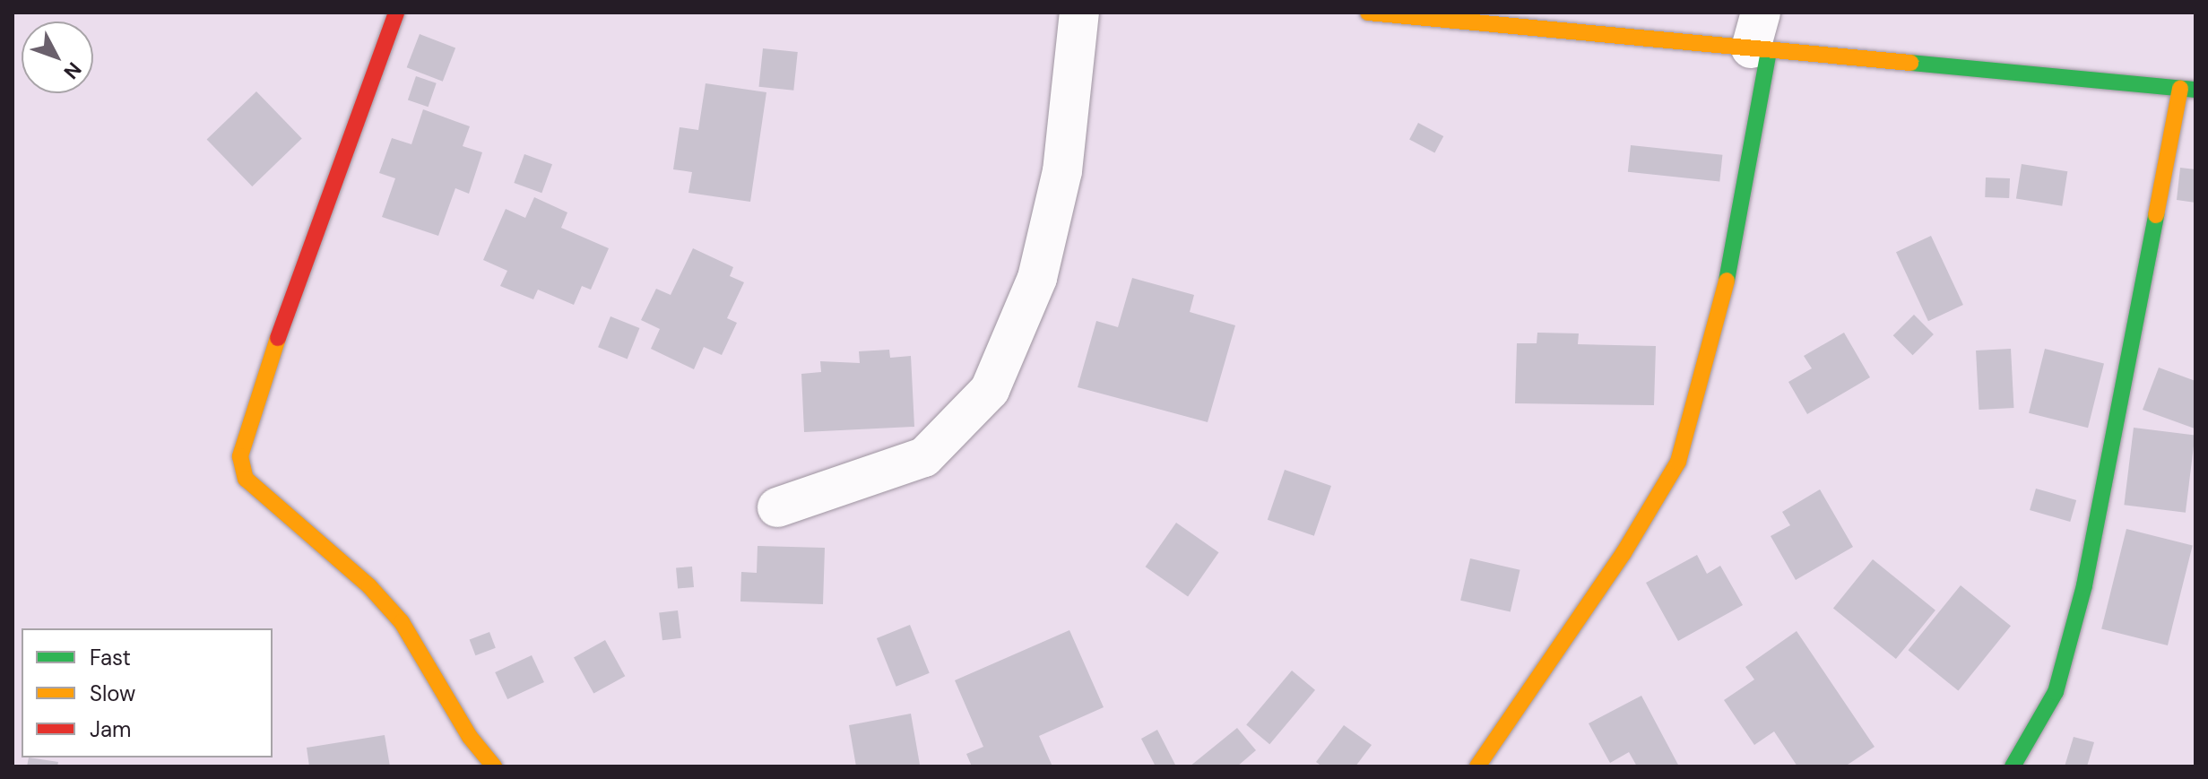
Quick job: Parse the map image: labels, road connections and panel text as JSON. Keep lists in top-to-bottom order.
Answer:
{
  "legend": ["Fast", "Slow", "Jam"],
  "north": "bottom right"
}
